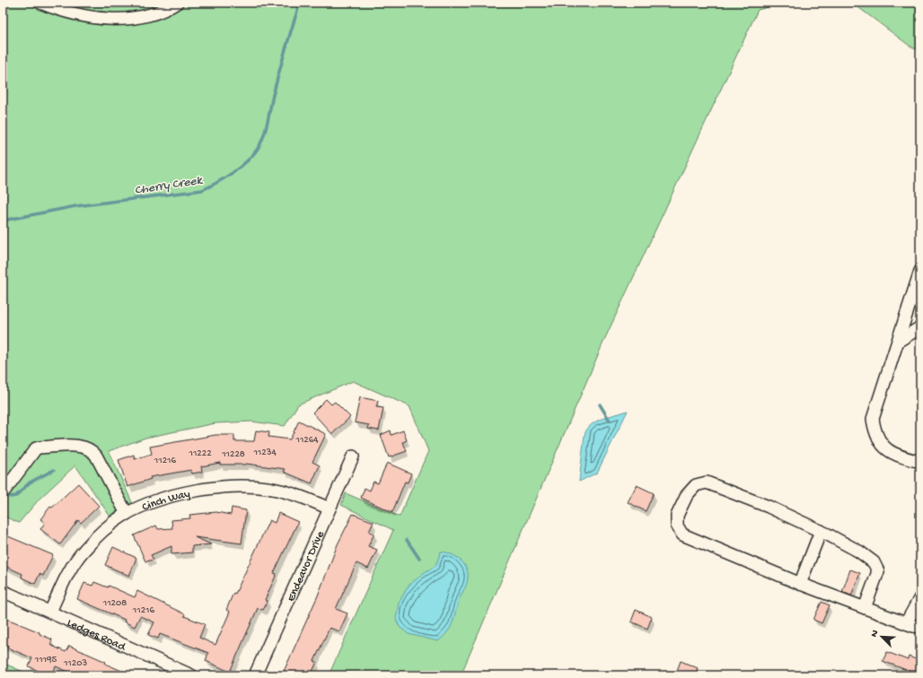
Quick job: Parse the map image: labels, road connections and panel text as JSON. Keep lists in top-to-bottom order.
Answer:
{
  "streets": {
    "street": ["Cinch Way", "Endeavor Drive", "Ledges Road"]
  },
  "crossings": [
    ["Cinch Way", "Endeavor Drive"],
    ["Cinch Way", "Ledges Road"]
  ],
  "water": ["Cherry Creek"],
  "house_numbers": [
    "11264",
    "11234",
    "11222",
    "11228",
    "11216",
    "11208",
    "11216",
    "11195",
    "11203"
  ],
  "north": "top left"
}
